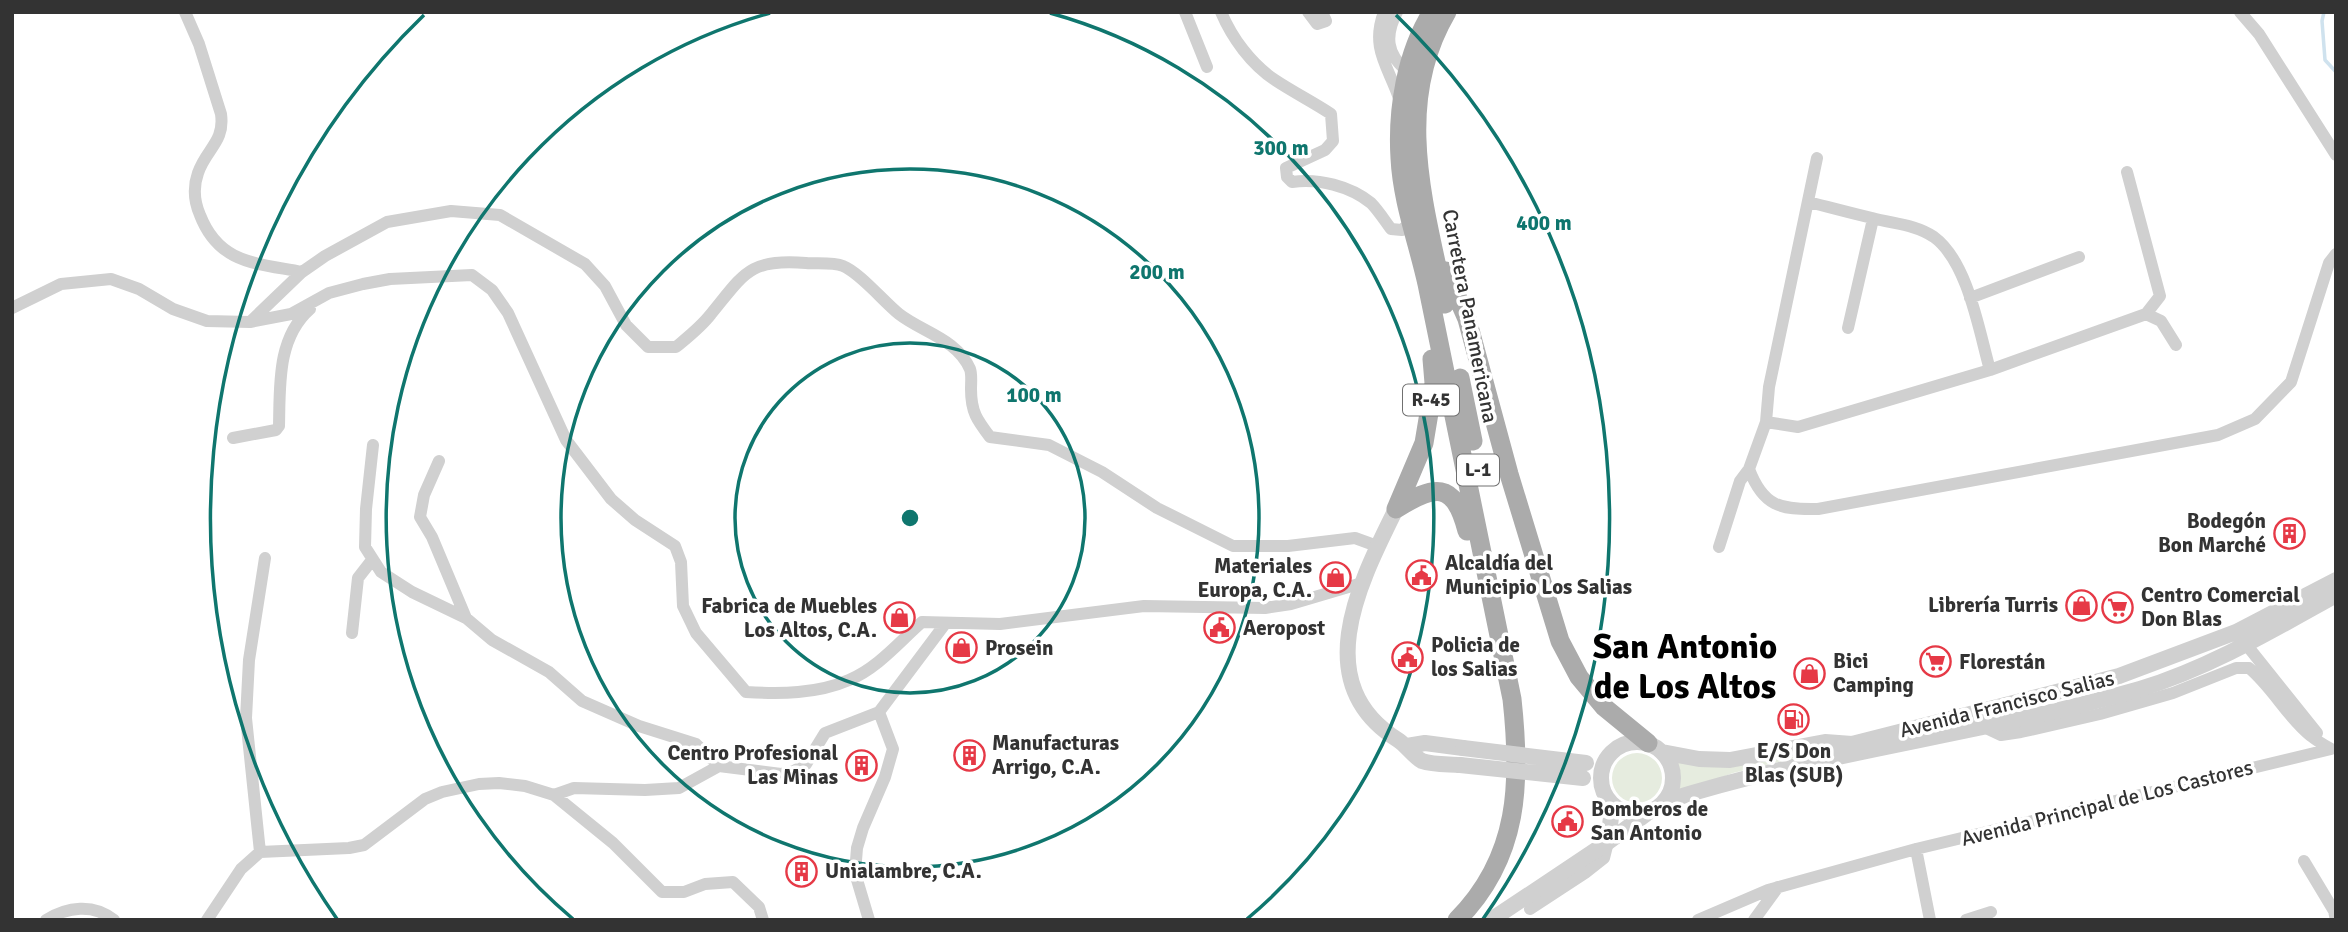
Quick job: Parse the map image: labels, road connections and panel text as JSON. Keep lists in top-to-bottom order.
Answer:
{
  "streets": {
    "main road": ["Carretera Panamericana", "R-45", "L-1"],
    "street": ["Avenida Francisco Salias", "Avenida Principal de Los Castores"]
  },
  "crossings": [
    ["Carretera Panamericana", "R-45"],
    ["Carretera Panamericana", "L-1"],
    ["R-45", "L-1"],
    ["R-45", "Avenida Francisco Salias"]
  ],
  "districts": ["San Antonio de Los Altos"],
  "places": {
    "building": [
      "Bodegón Bon Marché",
      "Manufacturas Arrigo, C.A.",
      "Centro Profesional Las Minas",
      "Unialambre, C.A."
    ],
    "public building": [
      "Alcaldía del Municipio Los Salias",
      "Aeropost",
      "Policia de los Salias",
      "Bomberos de San Antonio"
    ],
    "shop": [
      "Materiales Europa, C.A.",
      "Librería Turris",
      "Fabrica de Muebles Los Altos, C.A.",
      "Prosein",
      "Bici Camping"
    ],
    "supermarket": ["Centro Comercial Don Blas", "Florestán"],
    "fuel station": ["E/S Don Blas (SUB)"]
  },
  "rings": [
    "300 m",
    "400 m",
    "200 m",
    "100 m"
  ]
}
